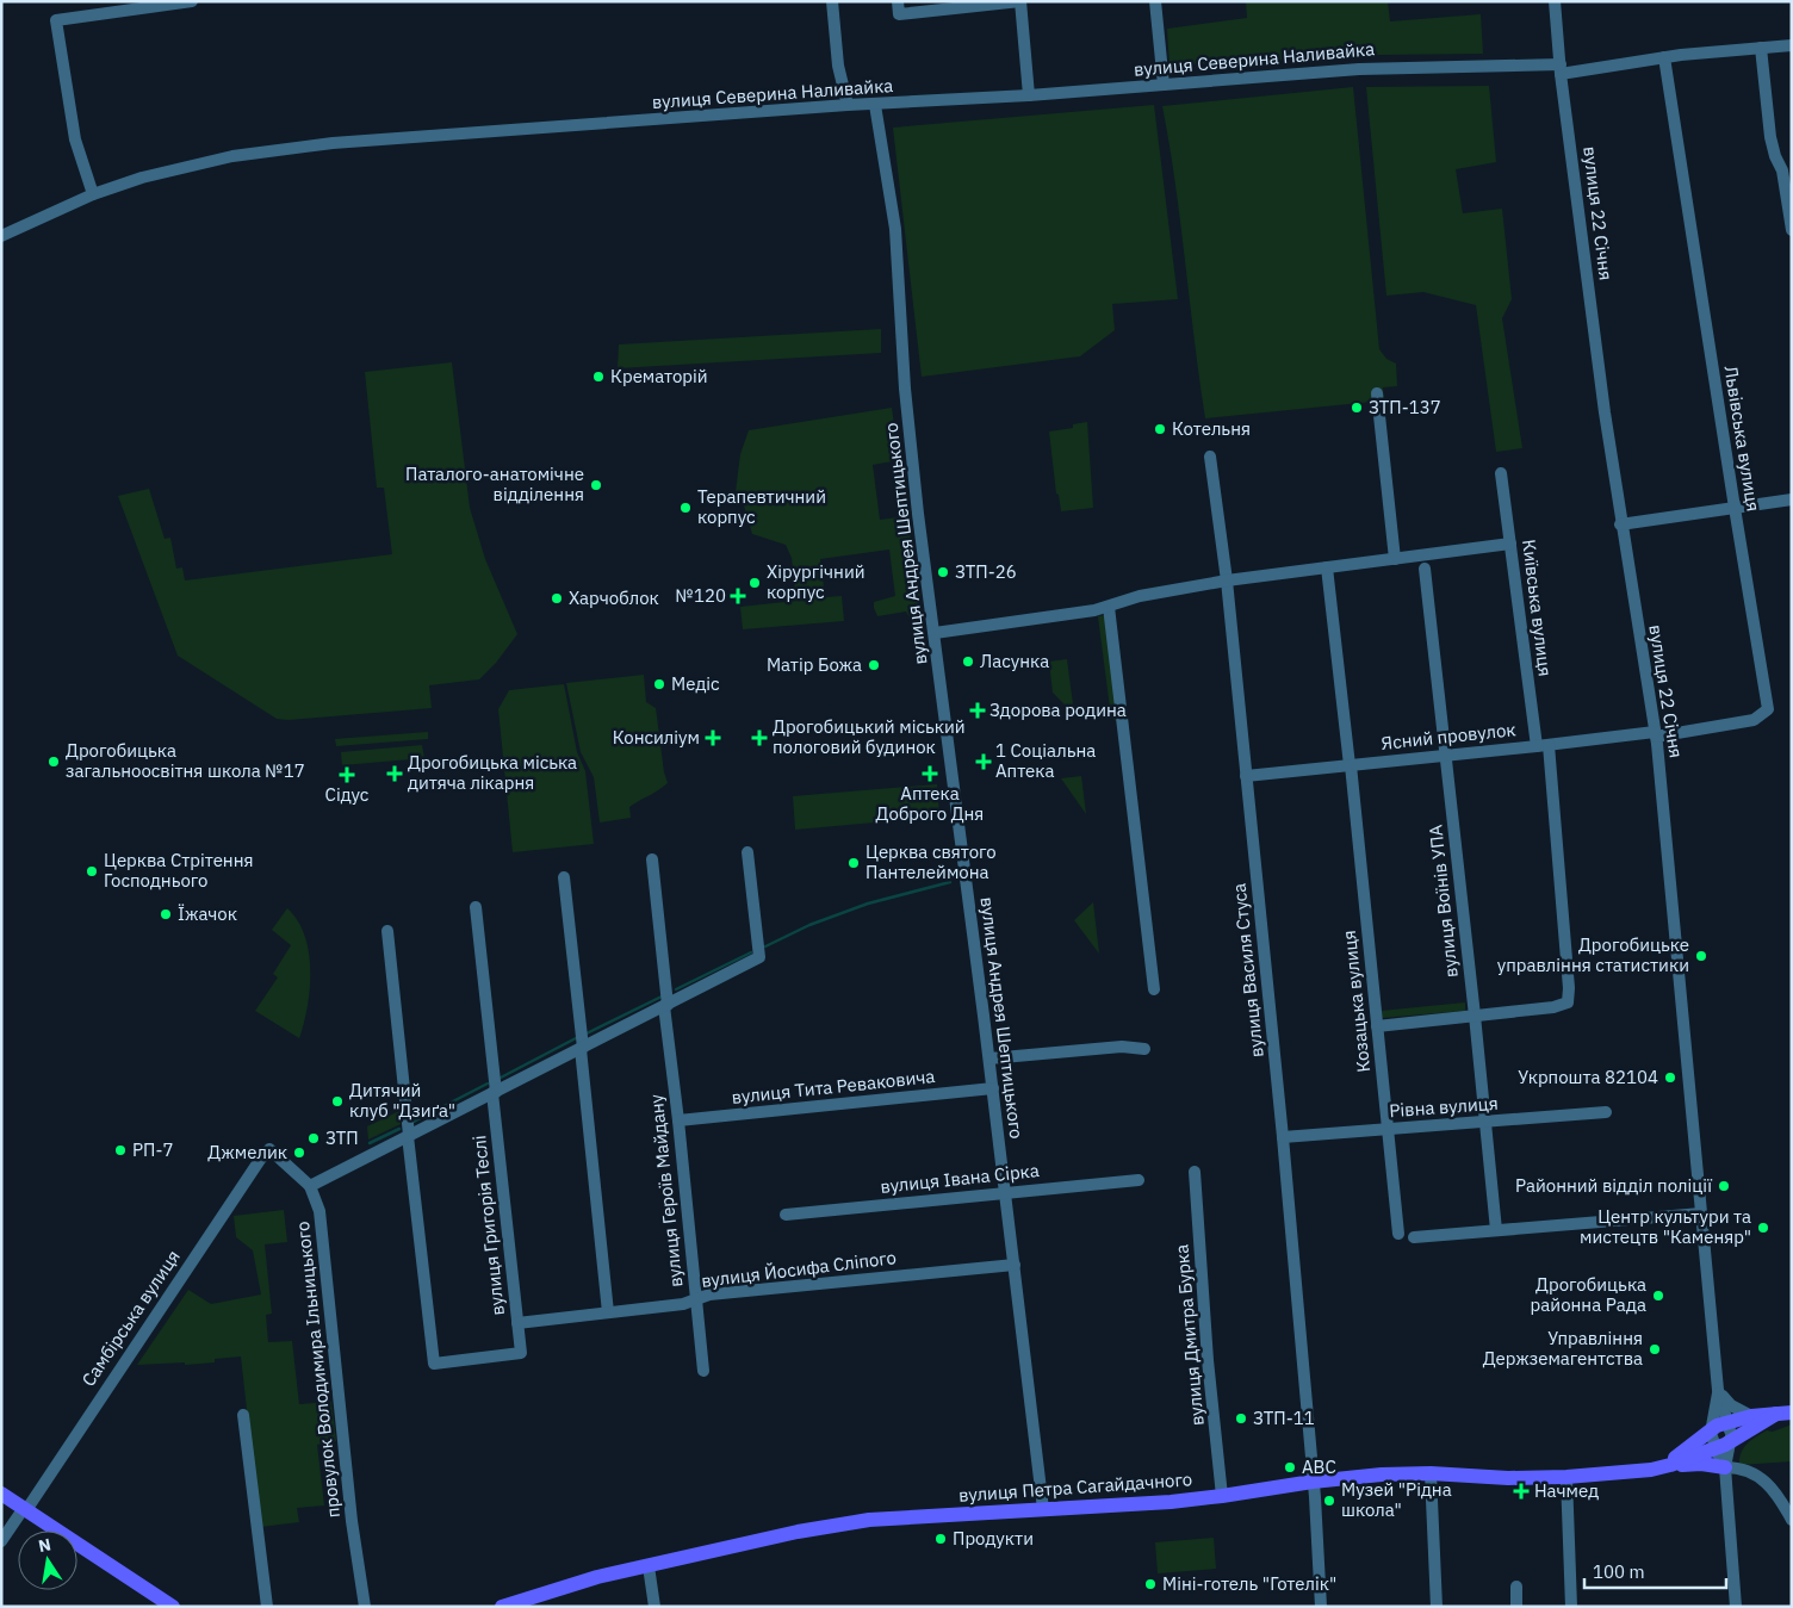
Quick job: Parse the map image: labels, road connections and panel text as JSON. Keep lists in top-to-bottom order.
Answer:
{
  "streets": {
    "main road": ["вулиця Петра Сагайдачного"],
    "street": [
      "вулиця Северина Наливайка",
      "вулиця 22 Січня",
      "Львівська вулиця",
      "вулиця Андрея Шептицького",
      "Київська вулиця",
      "Ясний провулок",
      "вулиця Воїнів УПА",
      "вулиця Василя Стуса",
      "Козацька вулиця",
      "вулиця Тита Реваковича",
      "Рівна вулиця",
      "вулиця Івана Сірка",
      "вулиця Героїв Майдану",
      "вулиця Григорія Теслі",
      "вулиця Йосифа Сліпого",
      "Самбірська вулиця",
      "вулиця Дмитра Бурка",
      "провулок Володимира Ільницького"
    ]
  },
  "crossings": [
    ["вулиця Северина Наливайка", "вулиця 22 Січня"],
    ["вулиця Северина Наливайка", "Львівська вулиця"],
    ["вулиця Северина Наливайка", "вулиця Андрея Шептицького"],
    ["вулиця 22 Січня", "Львівська вулиця"],
    ["вулиця 22 Січня", "Ясний провулок"],
    ["Львівська вулиця", "Ясний провулок"],
    ["вулиця Андрея Шептицького", "вулиця Тита Реваковича"],
    ["вулиця Андрея Шептицького", "вулиця Івана Сірка"],
    ["вулиця Андрея Шептицького", "вулиця Йосифа Сліпого"],
    ["вулиця Андрея Шептицького", "вулиця Петра Сагайдачного"],
    ["Київська вулиця", "Ясний провулок"],
    ["Київська вулиця", "вулиця Воїнів УПА"],
    ["Ясний провулок", "вулиця Воїнів УПА"],
    ["Ясний провулок", "вулиця Василя Стуса"],
    ["Ясний провулок", "Козацька вулиця"],
    ["вулиця Воїнів УПА", "Рівна вулиця"],
    ["вулиця Василя Стуса", "Рівна вулиця"],
    ["вулиця Василя Стуса", "вулиця Петра Сагайдачного"],
    ["Козацька вулиця", "Рівна вулиця"],
    ["вулиця Тита Реваковича", "вулиця Героїв Майдану"],
    ["вулиця Героїв Майдану", "вулиця Йосифа Сліпого"],
    ["вулиця Григорія Теслі", "вулиця Йосифа Сліпого"],
    ["Самбірська вулиця", "провулок Володимира Ільницького"],
    ["вулиця Дмитра Бурка", "вулиця Петра Сагайдачного"]
  ],
  "places": {
    "other": [
      "Крематорій",
      "ЗТП-137",
      "Котельня",
      "Паталого-анатомічне відділення",
      "Терапевтичний корпус",
      "ЗТП-26",
      "Хірургічний корпус",
      "Харчоблок",
      "Ласунка",
      "Матір Божа",
      "Медіс",
      "Дрогобицька загальноосвітня школа №17",
      "Церква святого Пантелеймона",
      "Церква Стрітення Господнього",
      "Їжачок",
      "Дрогобицьке управління статистики",
      "Укрпошта 82104",
      "Дитячий клуб \"Дзиґа\"",
      "ЗТП",
      "РП-7",
      "Джмелик",
      "Районний відділ поліції",
      "Центр культури та мистецтв \"Каменяр\"",
      "Дрогобицька районна Рада",
      "Управління Держземагентства",
      "ЗТП-11",
      "ABC",
      "Музей \"Рідна школа\"",
      "Продукти",
      "Міні-готель \"Готелік\""
    ],
    "health": [
      "№120",
      "Здорова родина",
      "Консиліум",
      "Дрогобицький міський пологовий будинок",
      "1 Соціальна Аптека",
      "Дрогобицька міська дитяча лікарня",
      "Аптека Доброго Дня",
      "Сідус",
      "Начмед"
    ]
  },
  "scale_bar": "100 m",
  "north": "top"
}
